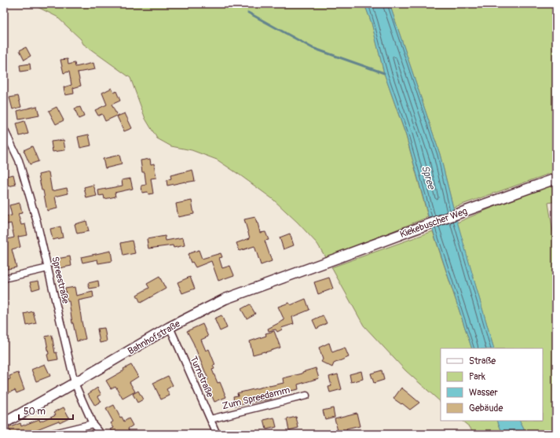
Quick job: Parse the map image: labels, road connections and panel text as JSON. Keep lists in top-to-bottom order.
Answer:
{
  "streets": {
    "main road": ["Kiekebuscher Weg", "Bahnhofstraße"],
    "street": ["Spreestraße", "Turnstraße", "Zum Spreedamm"]
  },
  "crossings": [
    ["Kiekebuscher Weg", "Bahnhofstraße"],
    ["Spreestraße", "Bahnhofstraße"],
    ["Bahnhofstraße", "Turnstraße"],
    ["Turnstraße", "Zum Spreedamm"]
  ],
  "water": ["Spree"],
  "legend": [
    "Straße",
    "Park",
    "Wasser",
    "Gebäude"
  ],
  "scale_bar": "50 m"
}
